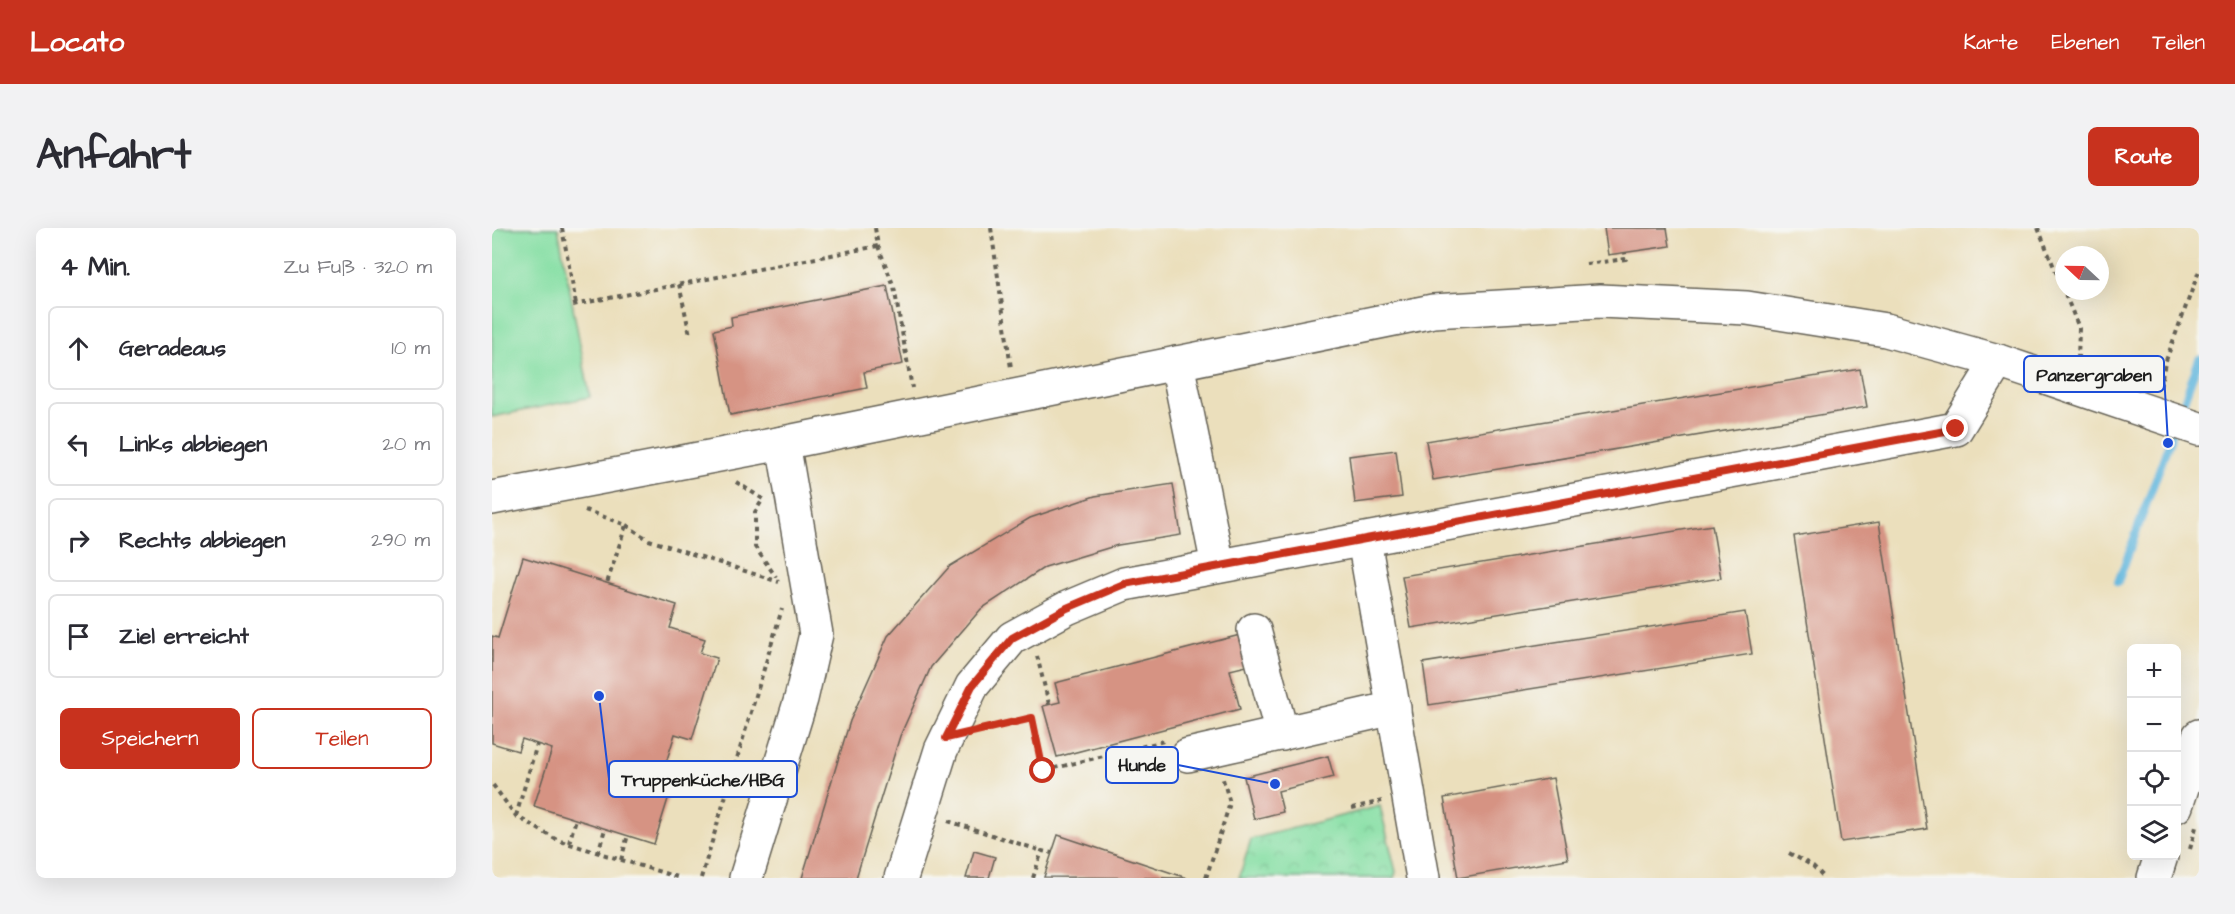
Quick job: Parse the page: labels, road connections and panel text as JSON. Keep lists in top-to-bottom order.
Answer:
{
  "places": ["Panzergraben", "Truppenküche/HBG", "Hunde"],
  "north": "left",
  "page": {
    "header": "Locato",
    "nav": ["Karte", "Ebenen", "Teilen"],
    "title": "Anfahrt",
    "buttons": [
      "Route",
      ["Speichern", "Teilen"]
    ],
    "heading": ["4 Min.", "Zu Fuß · 320 m"],
    "list": [
      ["Geradeaus", "10 m"],
      ["Links abbiegen", "20 m"],
      ["Rechts abbiegen", "290 m"],
      "Ziel erreicht"
    ],
    "map_buttons": ["+", "−"]
  }
}
